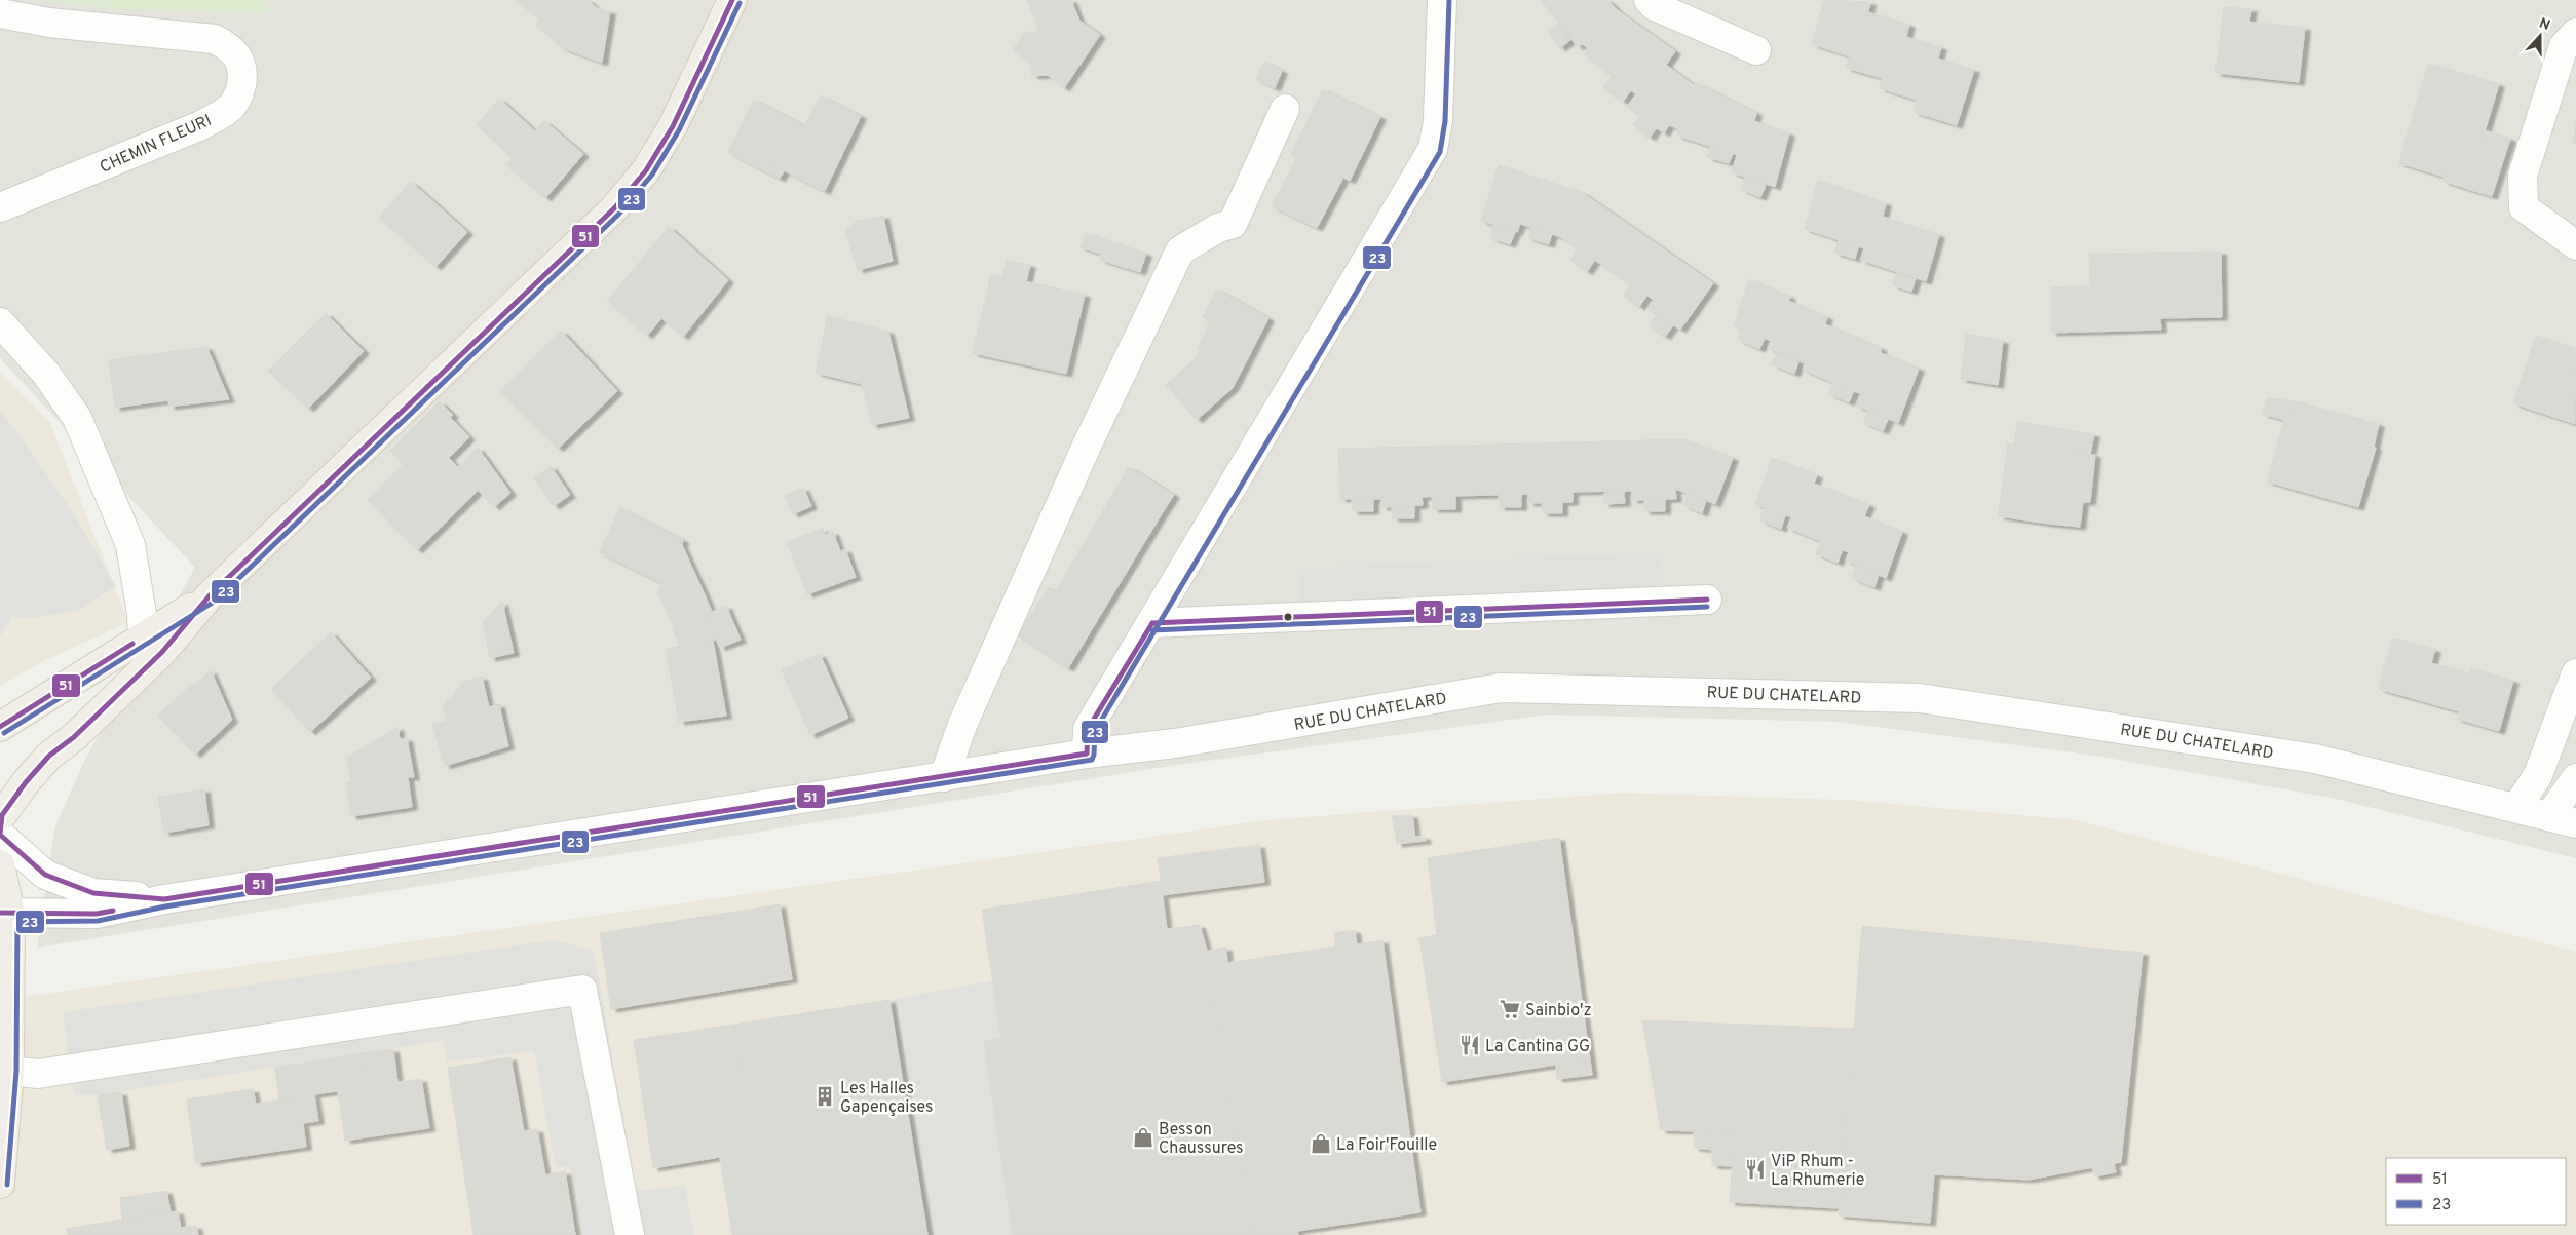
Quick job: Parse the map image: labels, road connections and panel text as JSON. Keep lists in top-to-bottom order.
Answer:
{
  "streets": {
    "street": ["CHEMIN FLEURI", "RUE DU CHATELARD"]
  },
  "places": {
    "supermarket": ["Sainbio'z"],
    "restaurant": ["La Cantina GG", "ViP Rhum - La Rhumerie"],
    "building": ["Les Halles Gapençaises"],
    "shop": ["Besson Chaussures", "La Foir'Fouille"]
  },
  "lines": ["transit line 51", "transit line 23"],
  "legend": ["51", "23"],
  "north": "top"
}
